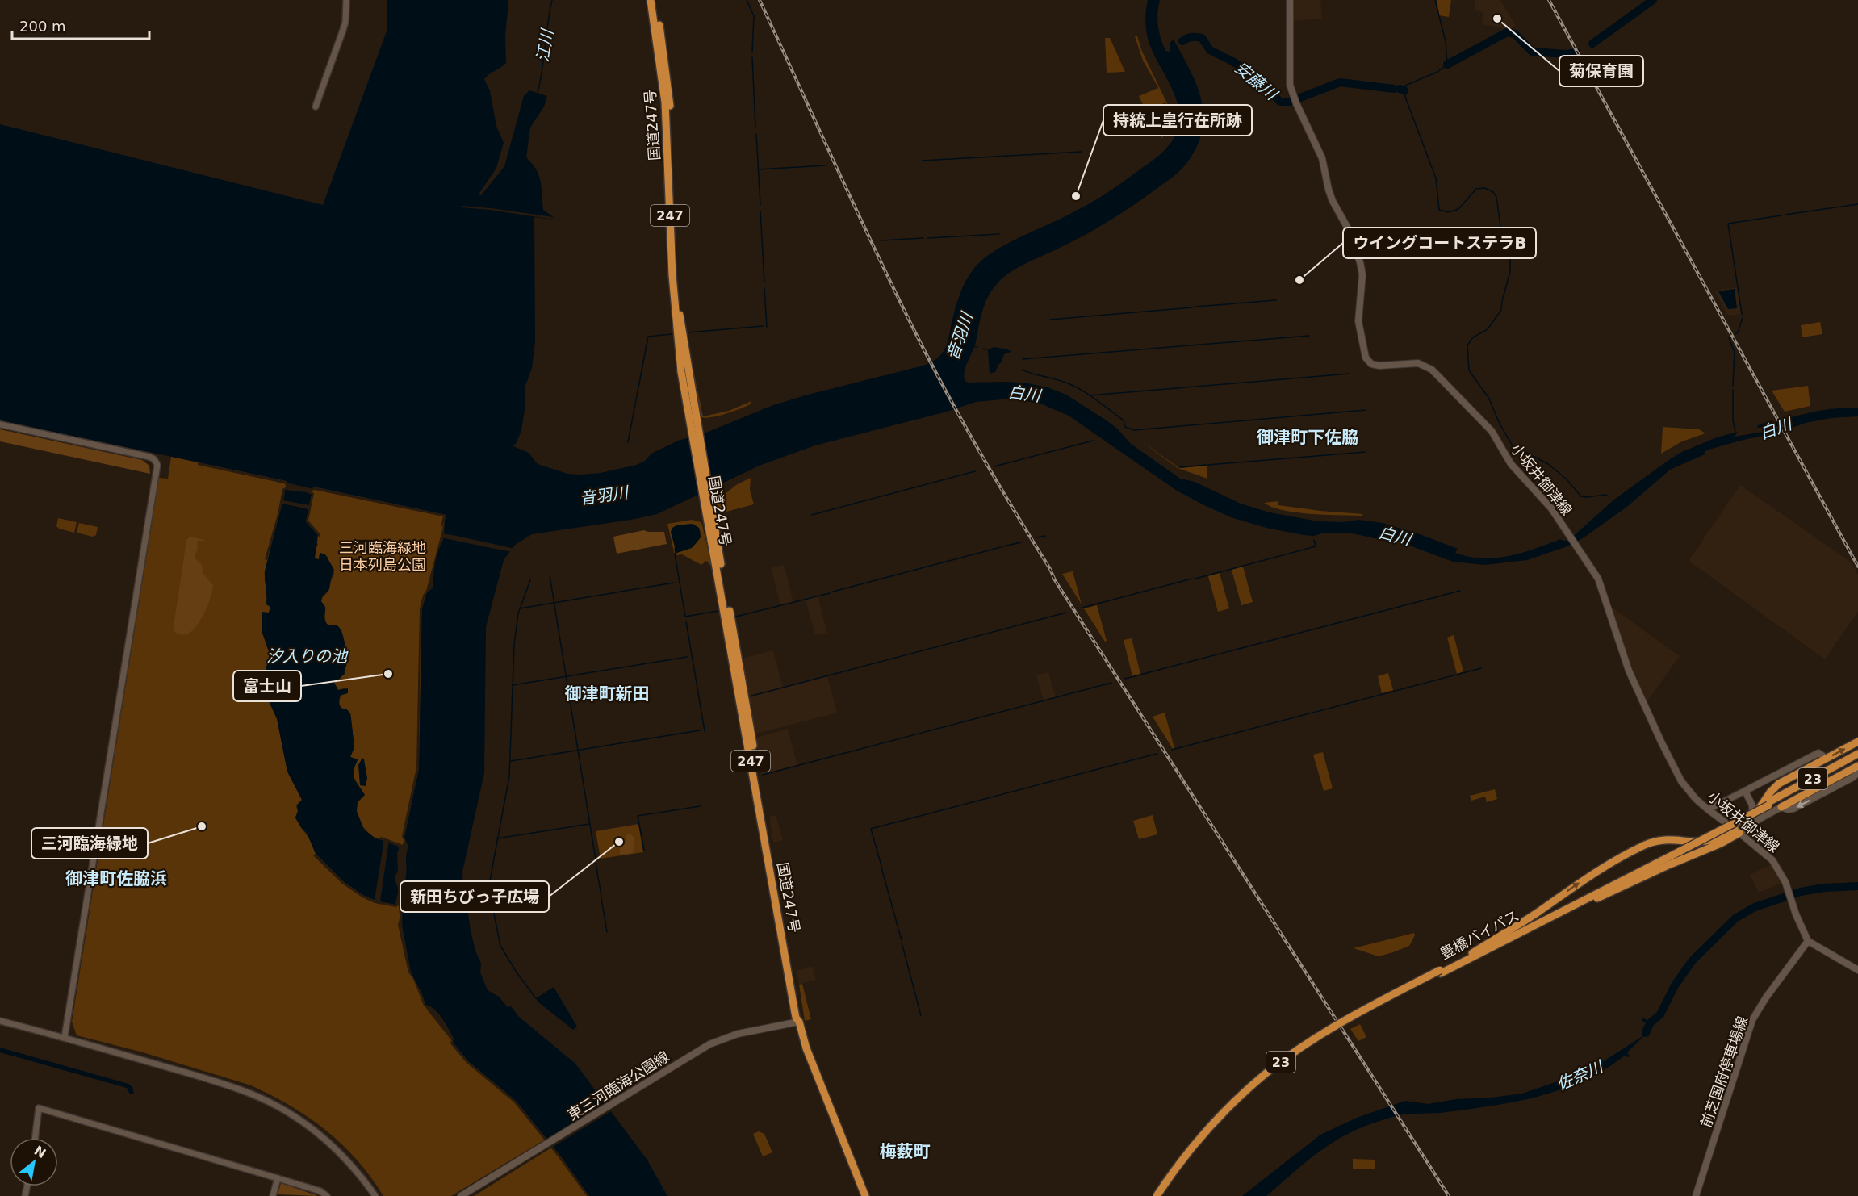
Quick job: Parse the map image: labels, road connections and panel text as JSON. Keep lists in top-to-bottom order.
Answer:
{
  "streets": {
    "highway": [
      "国道247号",
      "247",
      "23",
      "豊橋バイパス"
    ],
    "main road": ["小坂井御津線", "前芝国府停車場線", "東三河臨海公園線"]
  },
  "crossings": [
    ["国道247号", "東三河臨海公園線"],
    ["小坂井御津線", "前芝国府停車場線"]
  ],
  "districts": [
    "御津町下佐脇",
    "御津町新田",
    "御津町佐脇浜",
    "梅薮町"
  ],
  "water": [
    "江川",
    "安藤川",
    "音羽川",
    "白川",
    "汐入りの池",
    "佐奈川"
  ],
  "parks": ["三河臨海緑地 日本列島公園"],
  "places": [
    "菊保育園",
    "持統上皇行在所跡",
    "ウイングコートステラB",
    "富士山",
    "三河臨海緑地",
    "新田ちびっ子広場"
  ],
  "scale_bar": "200 m",
  "north": "top right"
}
